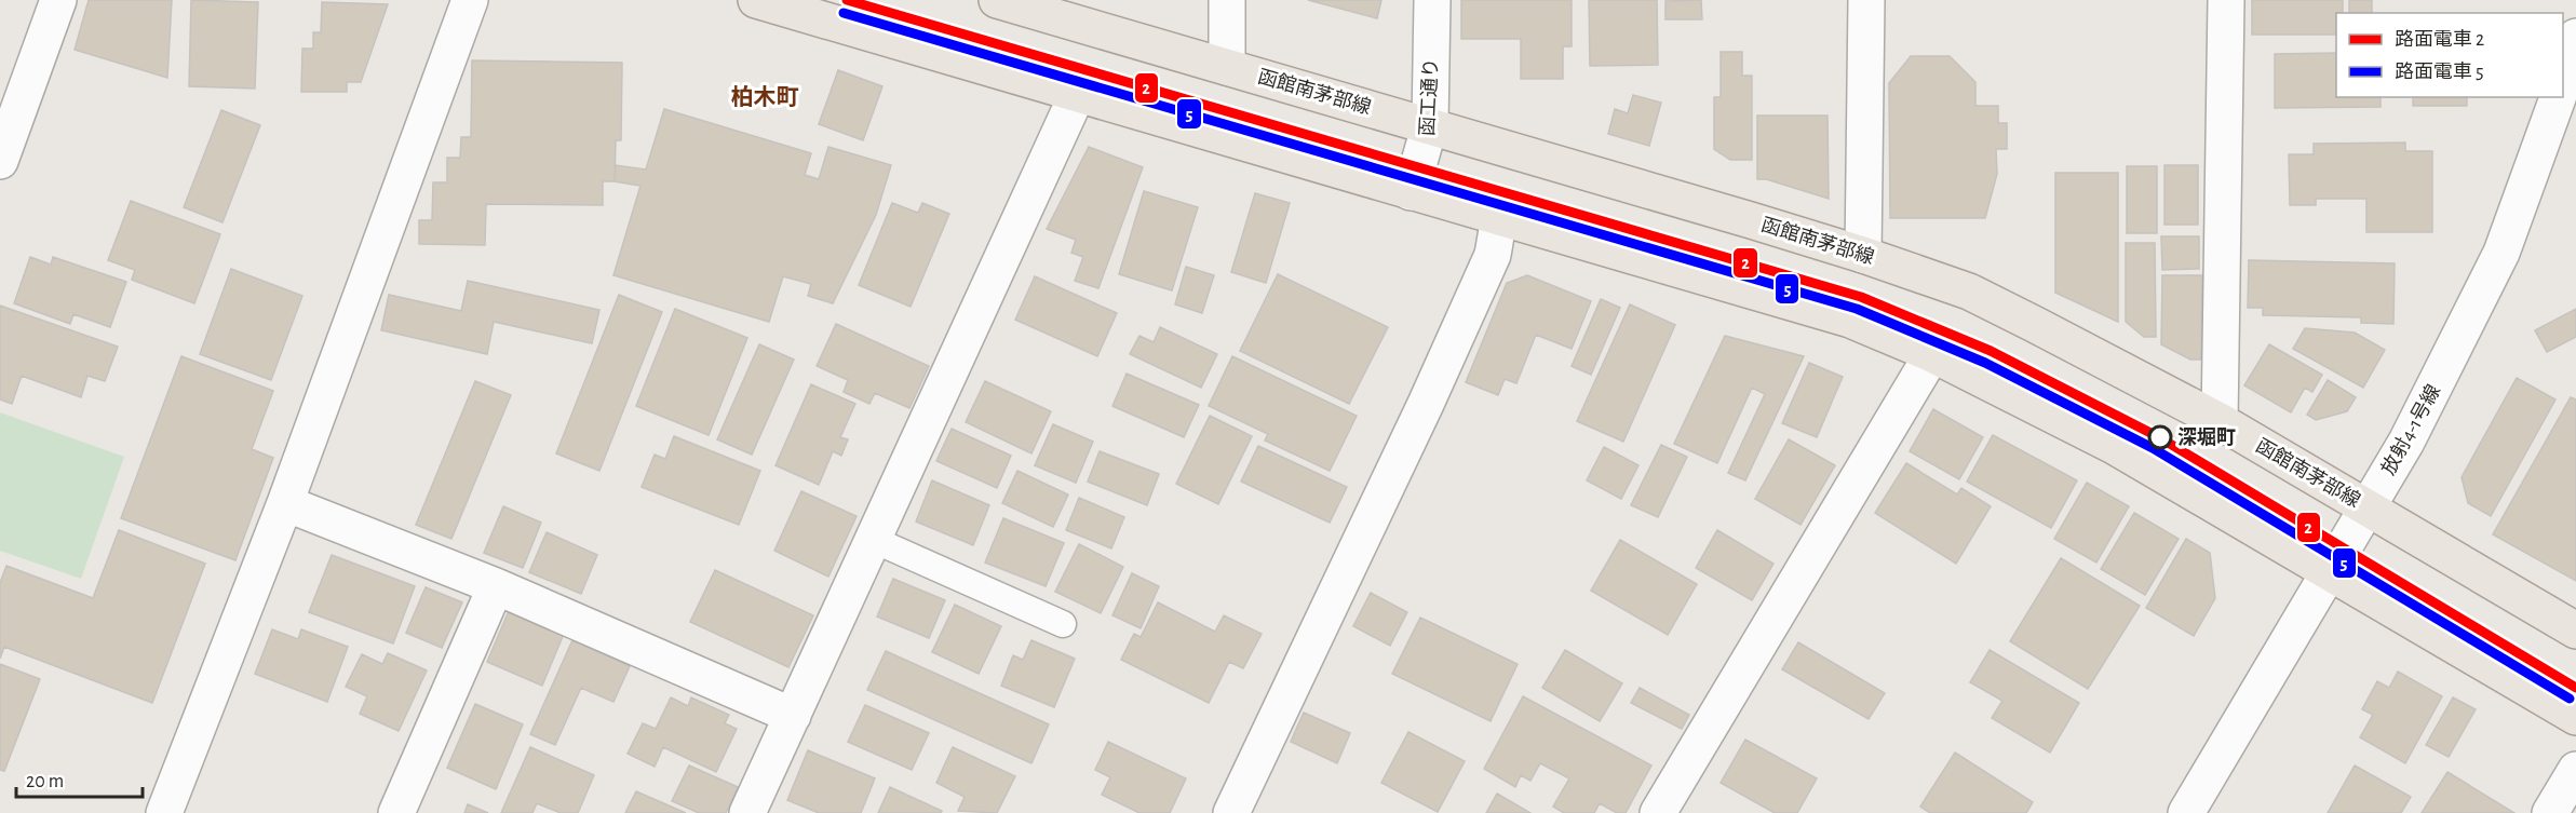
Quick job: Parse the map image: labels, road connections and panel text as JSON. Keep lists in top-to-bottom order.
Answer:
{
  "streets": {
    "main road": ["函館南茅部線"],
    "street": ["函工通り", "放射4-1号線"]
  },
  "crossings": [
    ["函館南茅部線", "函工通り"],
    ["函館南茅部線", "放射4-1号線"]
  ],
  "districts": ["柏木町"],
  "places": ["深堀町"],
  "lines": ["tram line 2", "tram line 5"],
  "legend": ["路面電車 2", "路面電車 5"],
  "scale_bar": "20 m"
}
